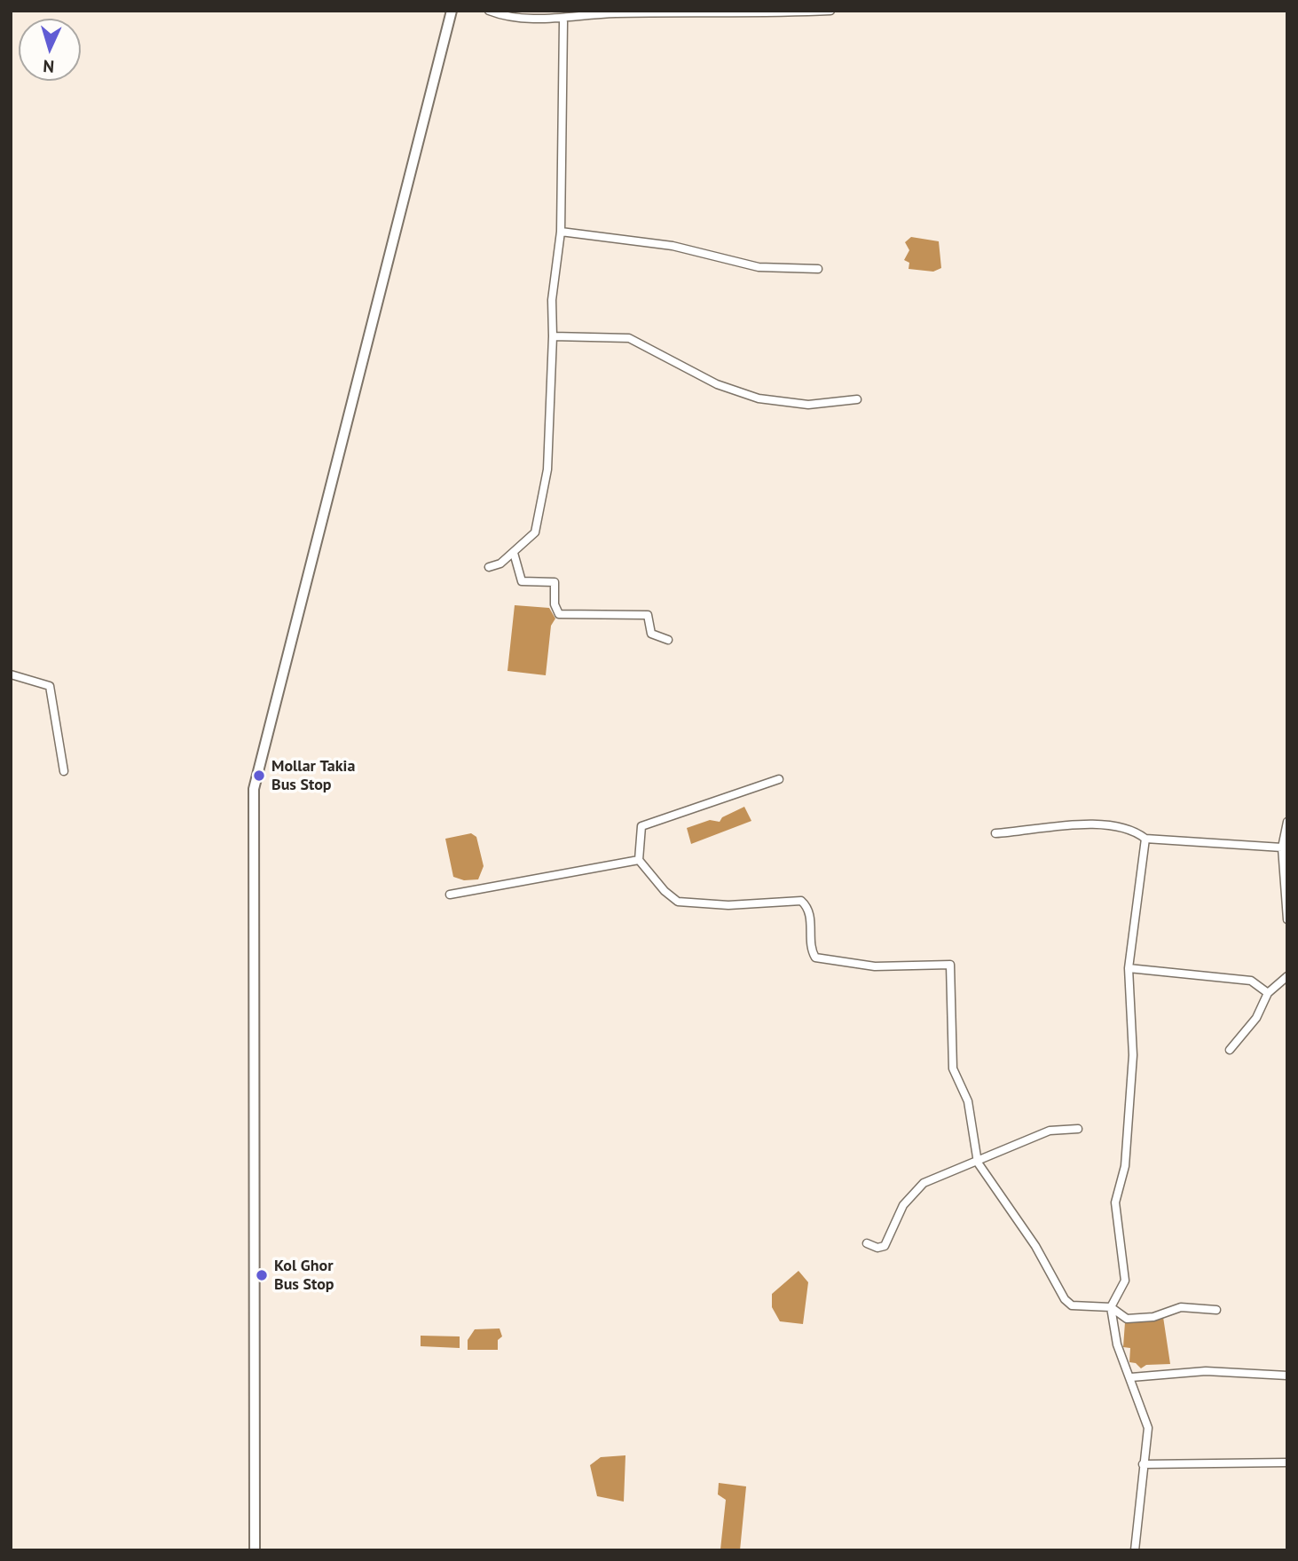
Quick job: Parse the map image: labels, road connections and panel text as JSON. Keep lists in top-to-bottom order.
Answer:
{
  "places": ["Mollar Takia Bus Stop", "Kol Ghor Bus Stop"],
  "north": "bottom"
}
